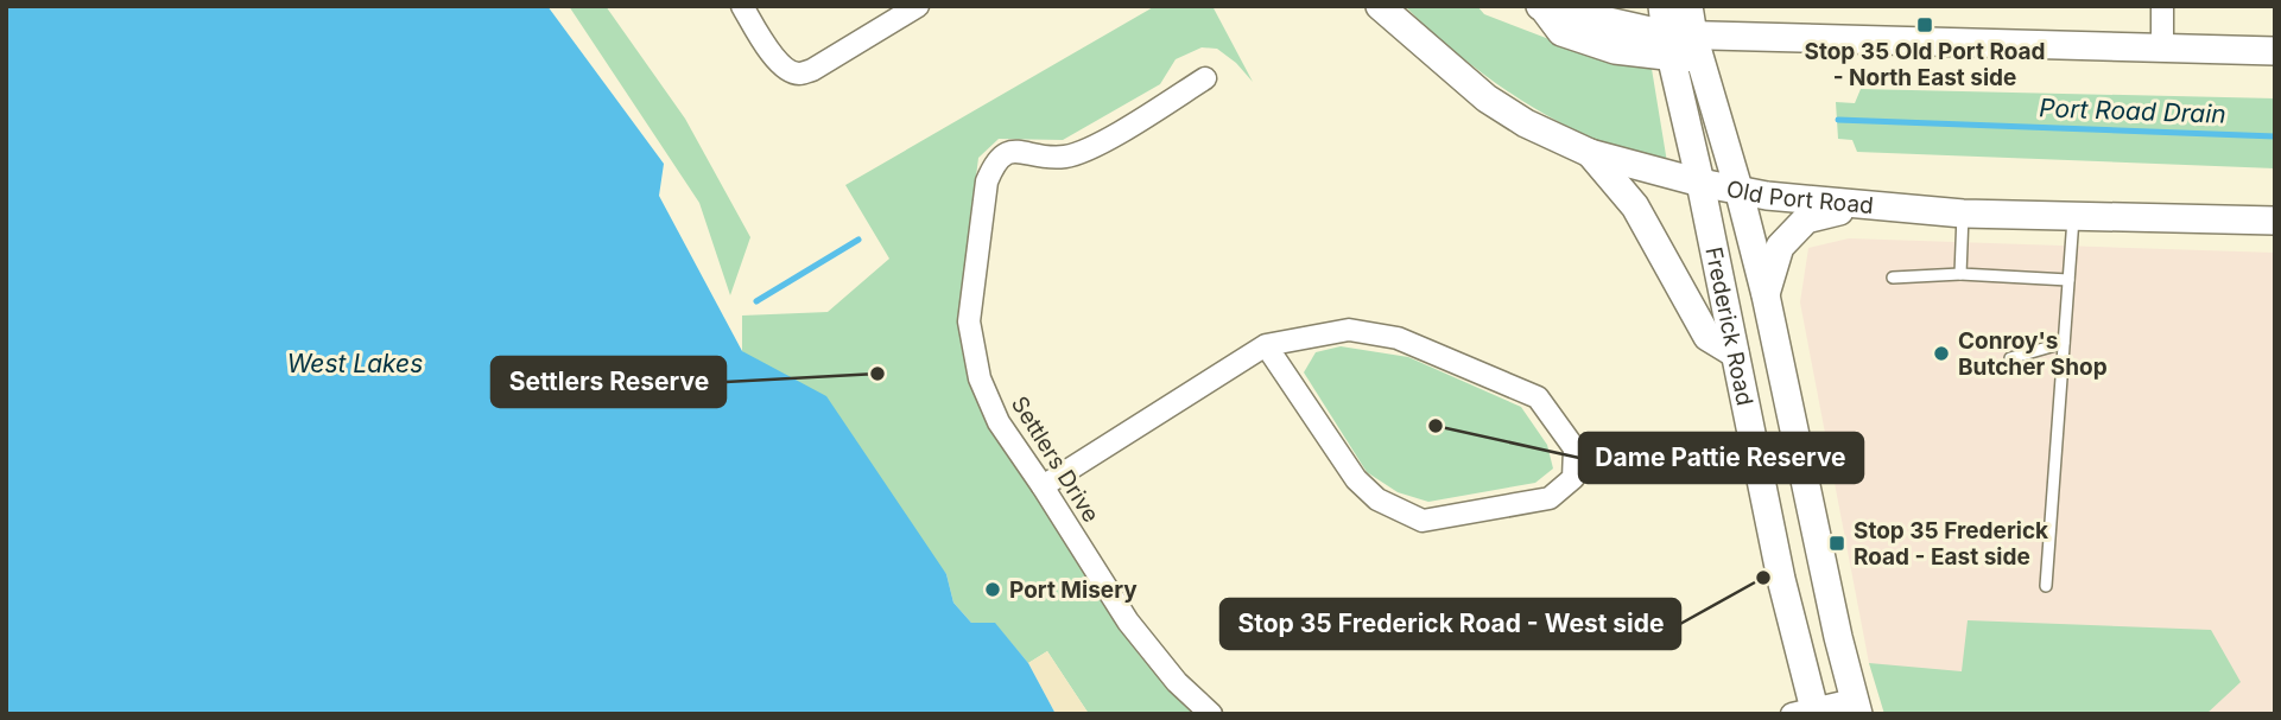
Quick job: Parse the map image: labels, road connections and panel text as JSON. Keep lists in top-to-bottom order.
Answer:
{
  "streets": {
    "main road": ["Old Port Road", "Frederick Road"],
    "street": ["Settlers Drive"]
  },
  "crossings": [
    ["Old Port Road", "Frederick Road"]
  ],
  "water": ["Port Road Drain", "West Lakes"],
  "places": {
    "transit": ["Stop 35 Old Port Road - North East side", "Stop 35 Frederick Road - East side"],
    "other": [
      "Conroy's Butcher Shop",
      "Settlers Reserve",
      "Dame Pattie Reserve",
      "Stop 35 Frederick Road - West side",
      "Port Misery"
    ]
  }
}
